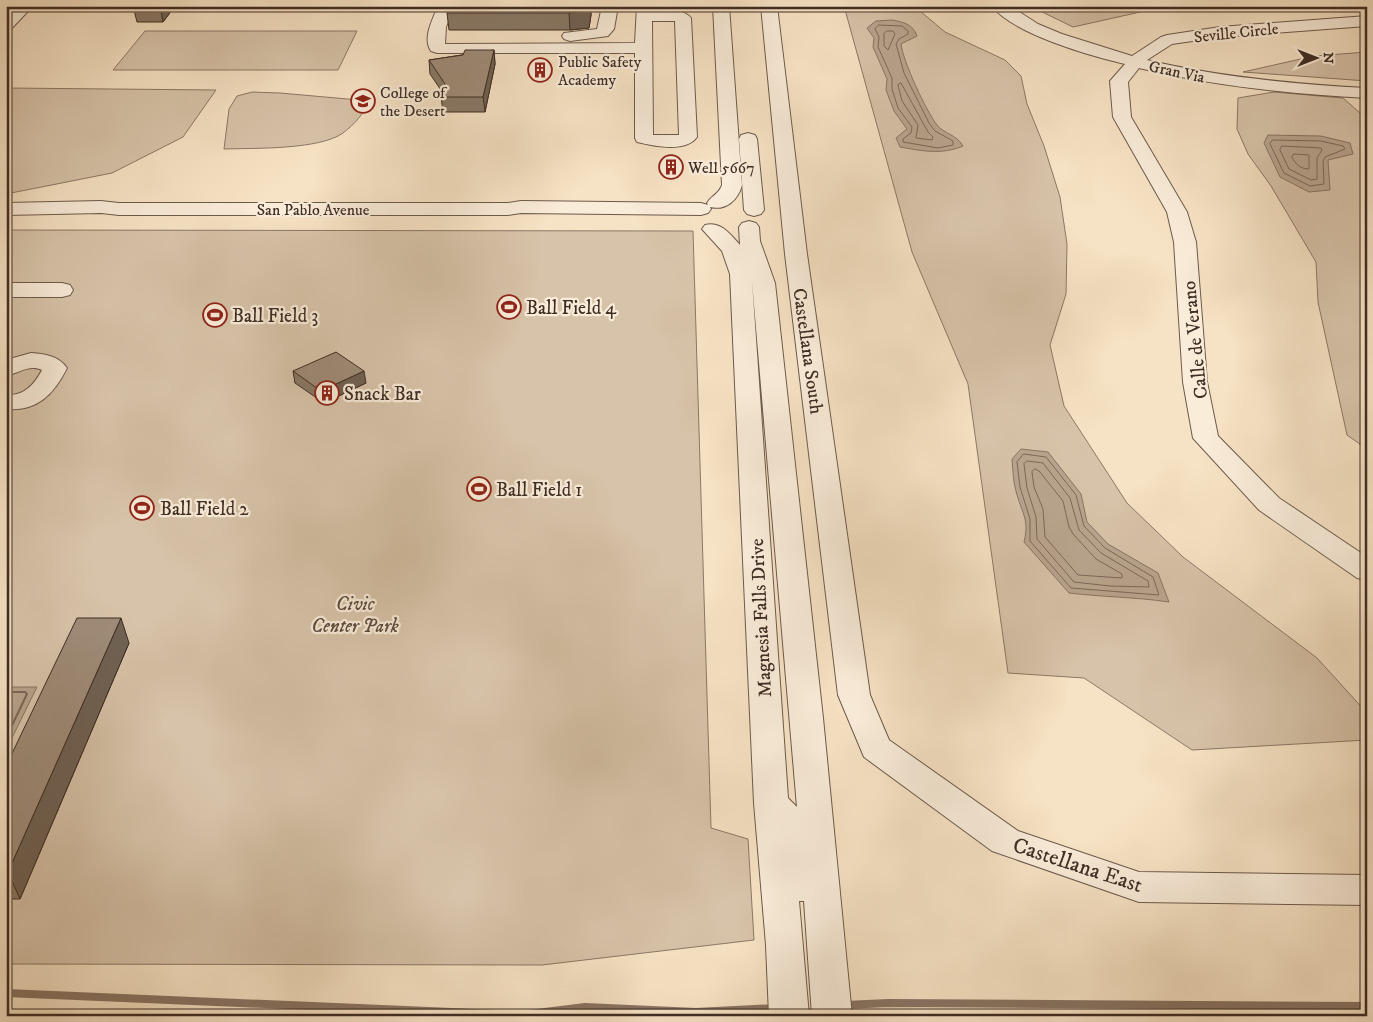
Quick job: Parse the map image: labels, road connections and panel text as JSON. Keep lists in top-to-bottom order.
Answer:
{
  "streets": {
    "street": [
      "Seville Circle",
      "Gran Via",
      "San Pablo Avenue",
      "Calle de Verano",
      "Castellana South",
      "Magnesia Falls Drive",
      "Castellana East"
    ]
  },
  "crossings": [
    ["Seville Circle", "Gran Via"],
    ["Seville Circle", "Calle de Verano"],
    ["Gran Via", "Calle de Verano"],
    ["San Pablo Avenue", "Magnesia Falls Drive"],
    ["Castellana South", "Castellana East"]
  ],
  "parks": ["Civic Center Park"],
  "places": {
    "building": ["Public Safety Academy", "Well 5667", "Snack Bar"],
    "school or university": ["College of the Desert"],
    "sports": [
      "Ball Field 4",
      "Ball Field 3",
      "Ball Field 1",
      "Ball Field 2"
    ]
  },
  "north": "right"
}
